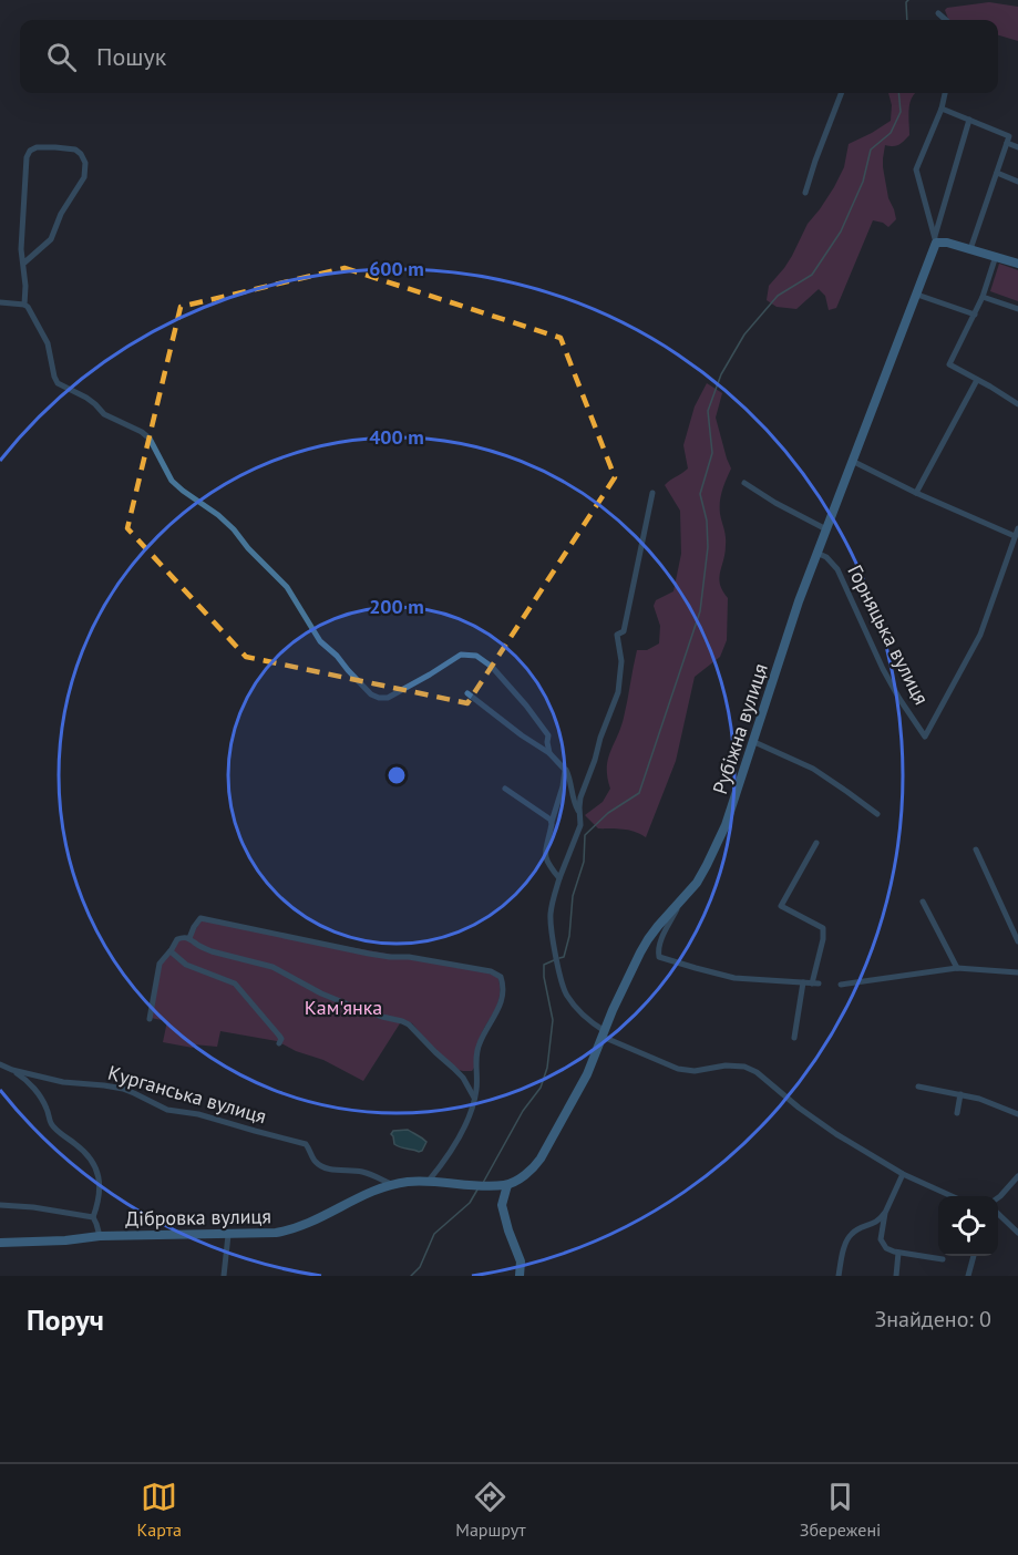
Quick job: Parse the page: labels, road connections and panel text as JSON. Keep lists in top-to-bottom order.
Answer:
{
  "streets": {
    "street": [
      "Горняцька вулиця",
      "Рубіжна вулиця",
      "Курганська вулиця",
      "Дібровка вулиця"
    ]
  },
  "crossings": [
    ["Горняцька вулиця", "Рубіжна вулиця"],
    ["Рубіжна вулиця", "Дібровка вулиця"],
    ["Курганська вулиця", "Дібровка вулиця"]
  ],
  "parks": ["Кам'янка"],
  "page": {
    "search": "Пошук",
    "heading": ["Поруч", "Знайдено: 0"],
    "nav": ["Карта", "Маршрут", "Збережені"]
  },
  "rings": ["600 m", "400 m", "200 m"]
}
